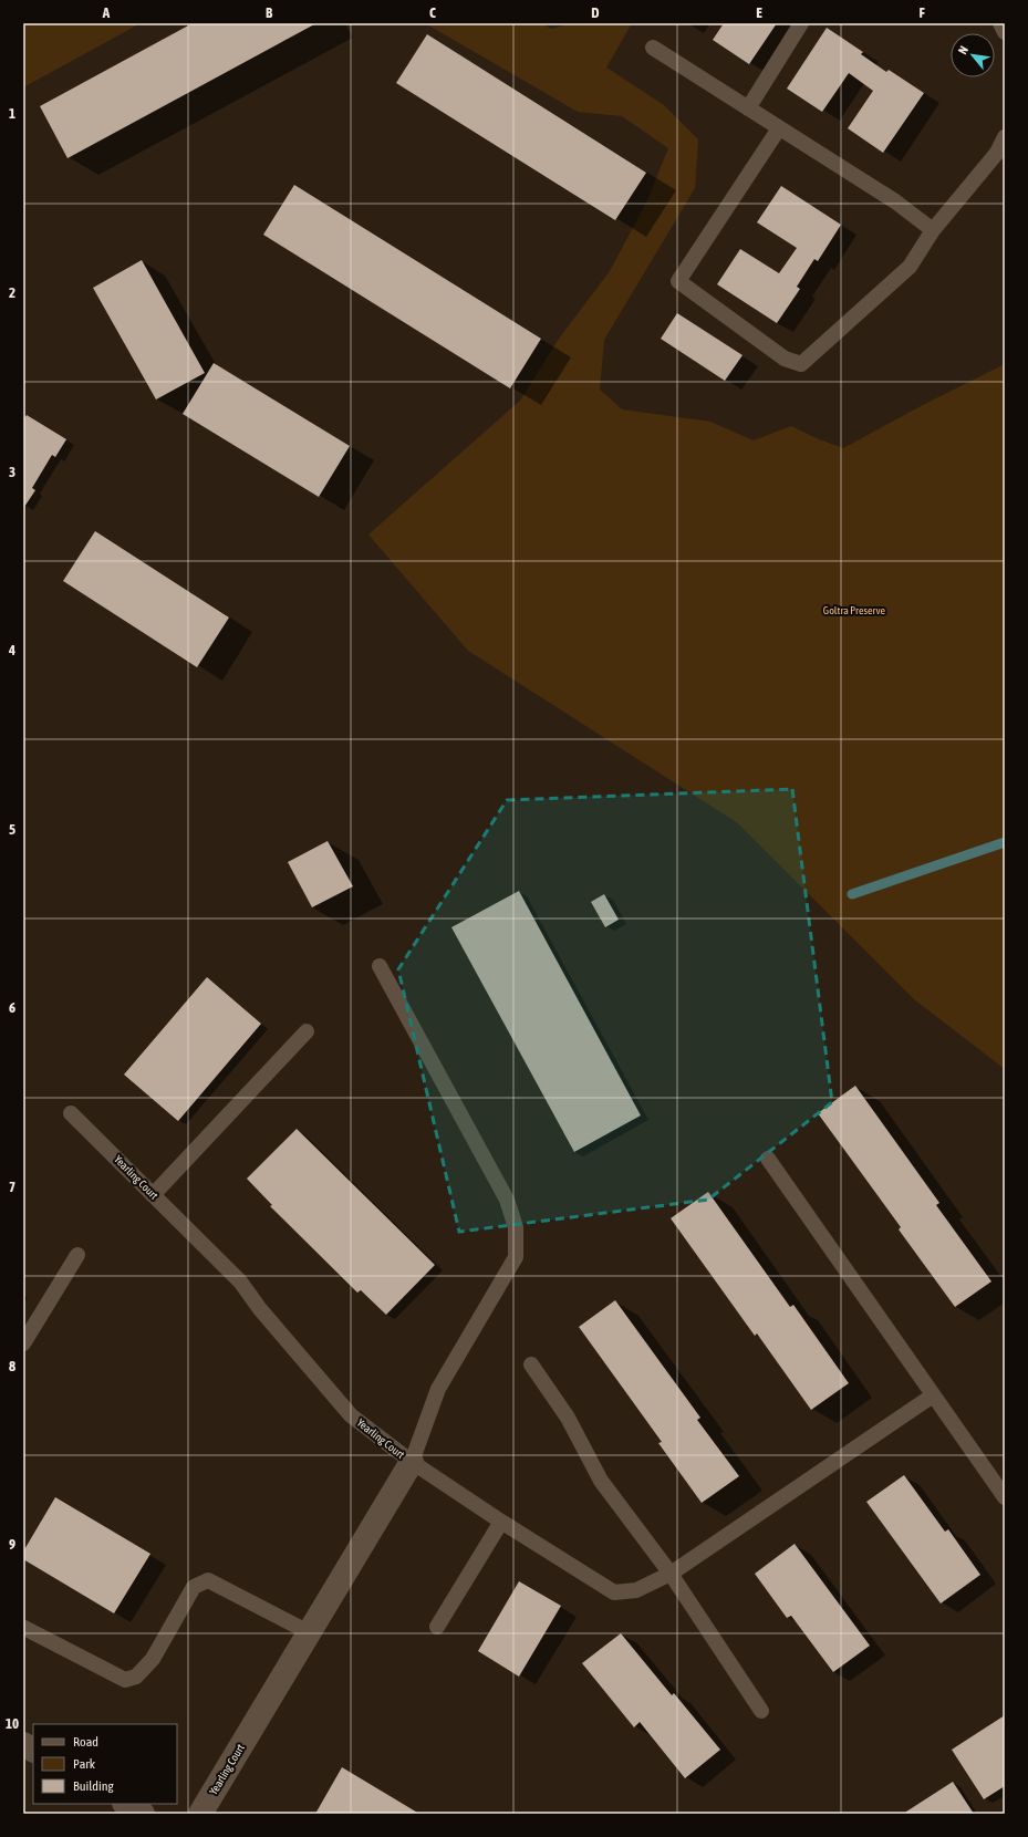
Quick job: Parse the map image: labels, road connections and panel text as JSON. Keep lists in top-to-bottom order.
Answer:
{
  "streets": {
    "street": ["Yearling Court"]
  },
  "parks": ["Goltra Preserve"],
  "legend": ["Road", "Park", "Building"],
  "north": "top left",
  "grid": {
    "columns": [
      "A",
      "B",
      "C",
      "D",
      "E",
      "F"
    ],
    "rows": [
      "1",
      "2",
      "3",
      "4",
      "5",
      "6",
      "7",
      "8",
      "9",
      "10"
    ]
  }
}
